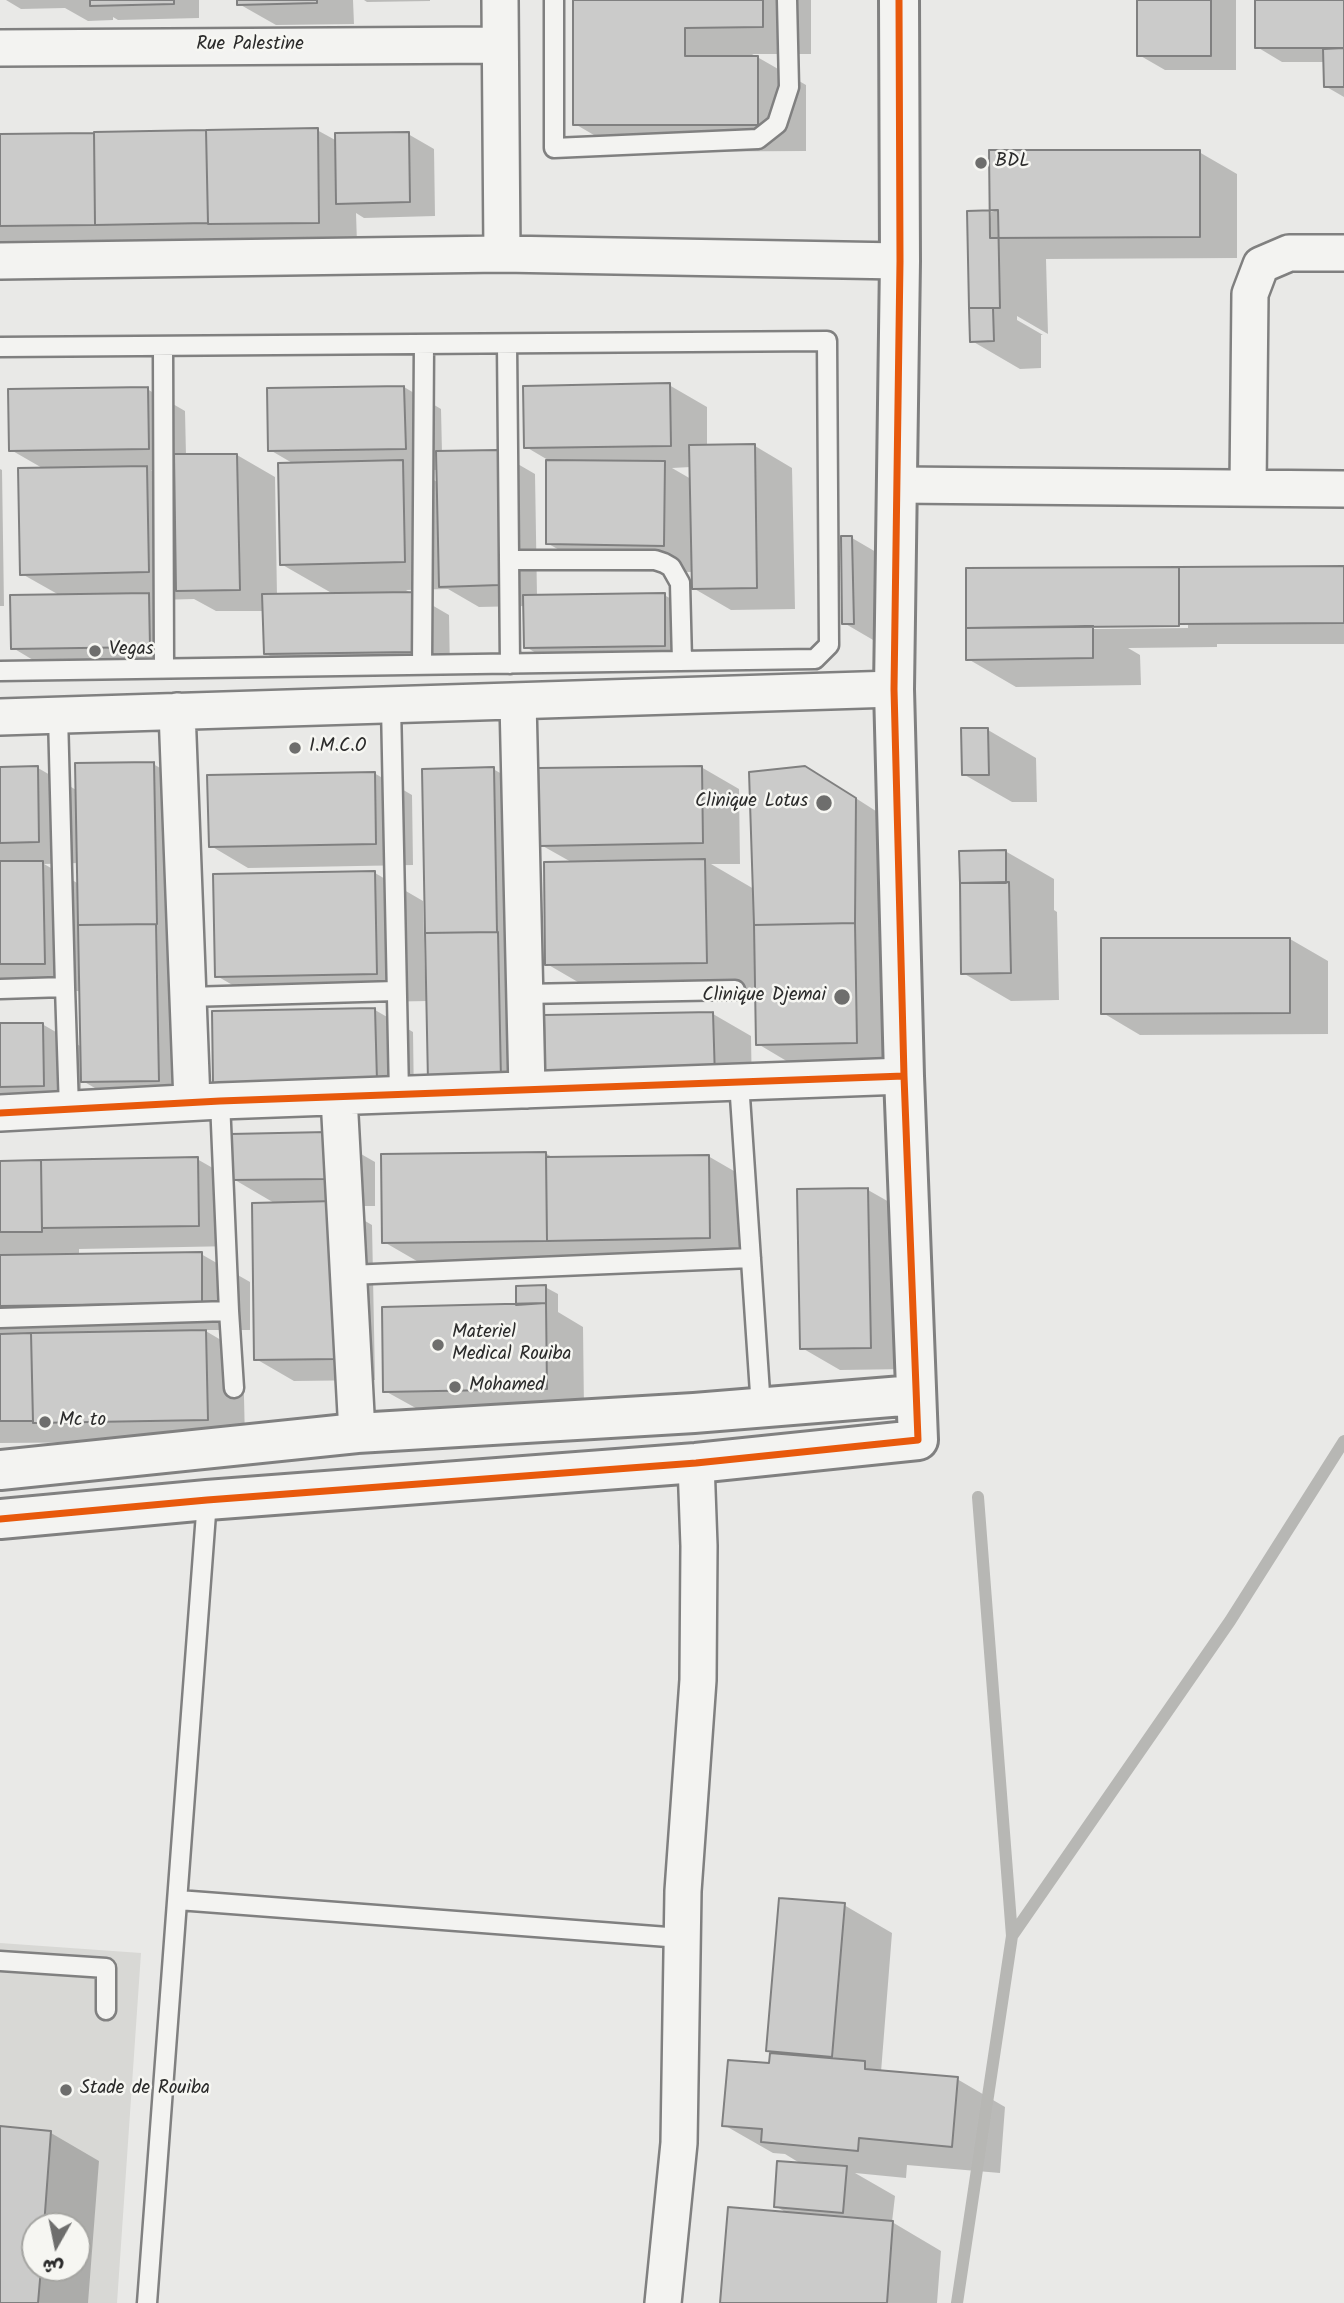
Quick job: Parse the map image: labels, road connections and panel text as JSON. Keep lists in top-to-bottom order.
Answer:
{
  "streets": {
    "street": ["Rue Palestine"]
  },
  "places": [
    "BDL",
    "Vegas",
    "I.M.C.O",
    "Clinique Lotus",
    "Clinique Djemai",
    "Materiel Medical Rouiba",
    "Mohamed",
    "Mc to",
    "Stade de Rouiba"
  ],
  "north": "bottom"
}
